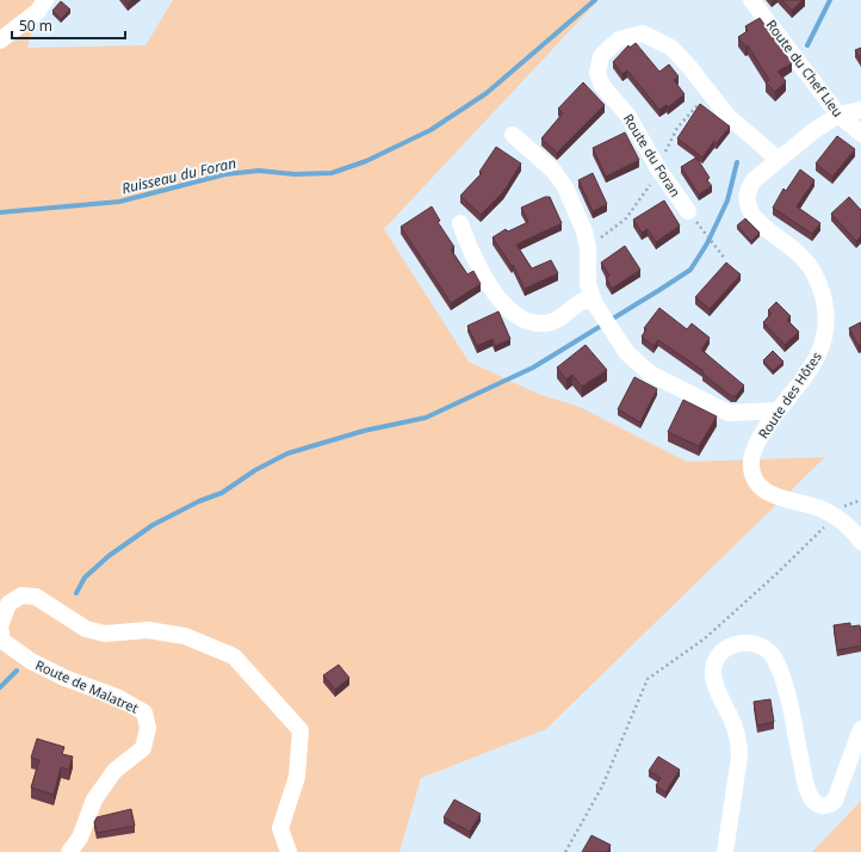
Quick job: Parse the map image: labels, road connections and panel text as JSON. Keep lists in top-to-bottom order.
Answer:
{
  "streets": {
    "street": [
      "Route du Chef Lieu",
      "Route du Foran",
      "Route des Hôtes",
      "Route de Malatret"
    ]
  },
  "crossings": [
    ["Route du Chef Lieu", "Route des Hôtes"],
    ["Route du Foran", "Route des Hôtes"]
  ],
  "water": ["Ruisseau du Foran"],
  "scale_bar": "50 m"
}
